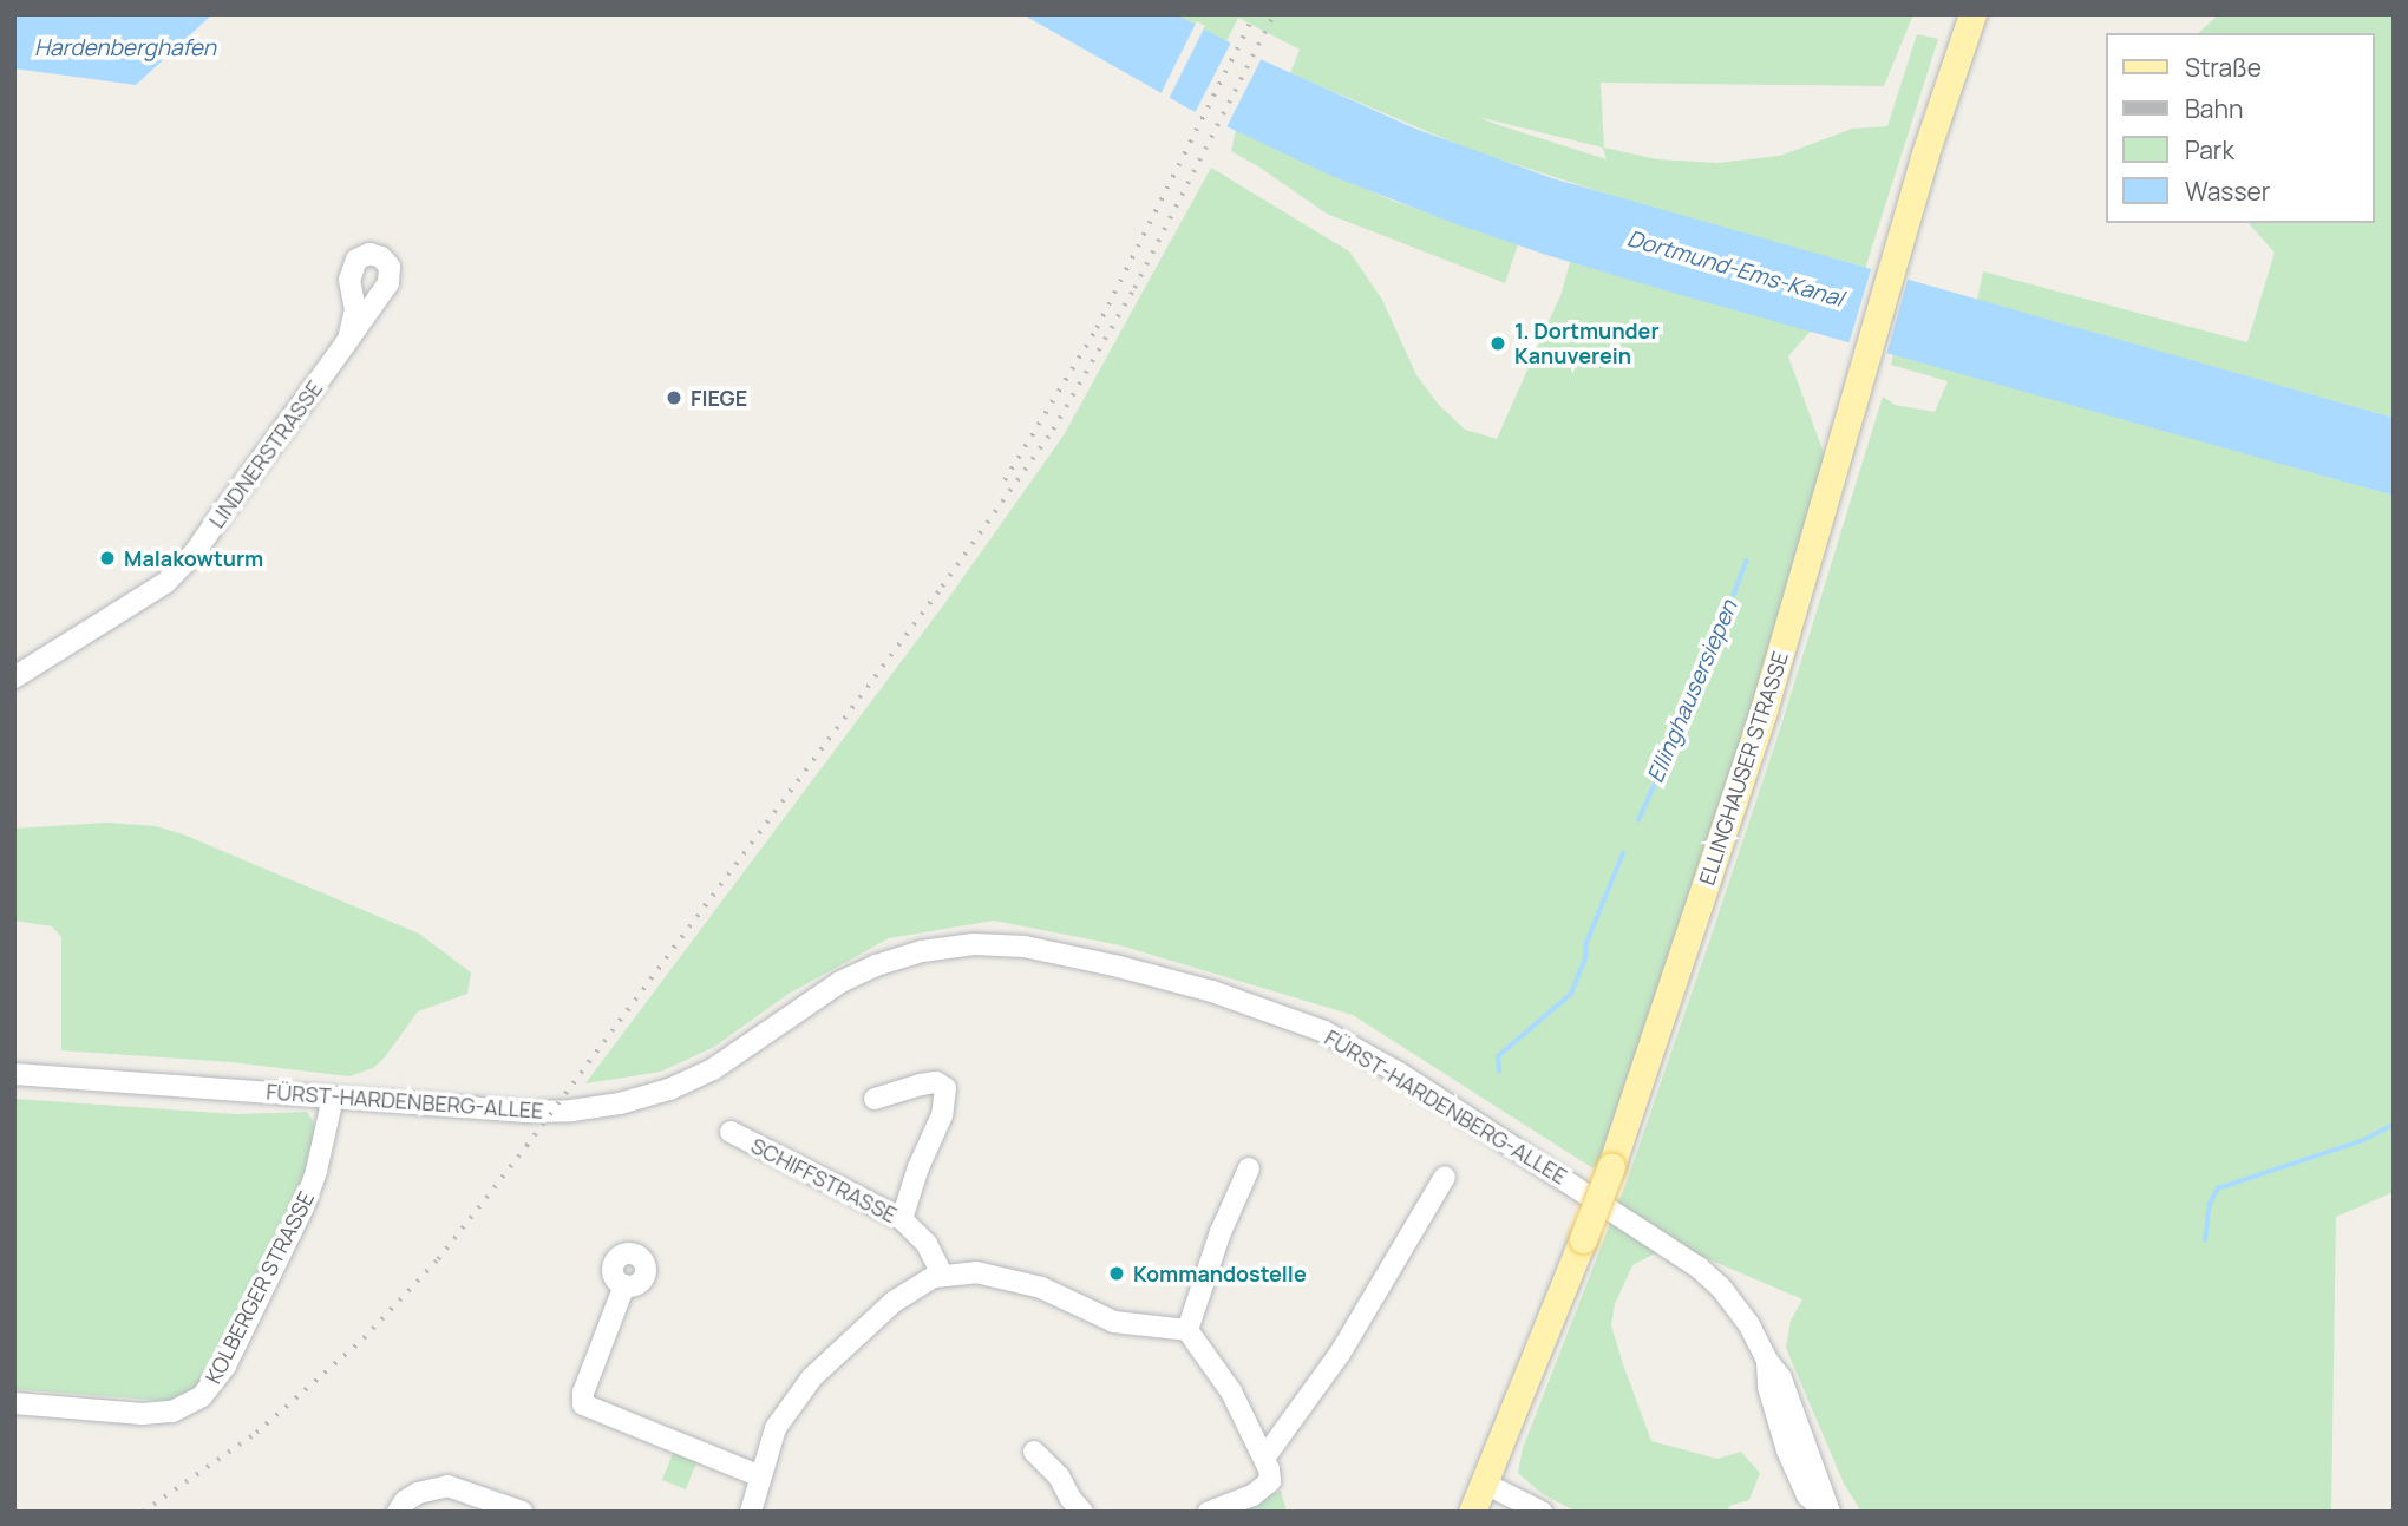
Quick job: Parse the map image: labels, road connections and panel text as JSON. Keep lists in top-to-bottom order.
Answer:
{
  "streets": {
    "main road": ["ELLINGHAUSER STRASSE"],
    "street": [
      "LINDNERSTRASSE",
      "FÜRST-HARDENBERG-ALLEE",
      "SCHIFFSTRASSE",
      "KOLBERGER STRASSE"
    ]
  },
  "crossings": [
    ["FÜRST-HARDENBERG-ALLEE", "KOLBERGER STRASSE"]
  ],
  "water": ["Hardenberghafen", "Dortmund-Ems-Kanal", "Ellinghausersiepen"],
  "places": [
    "1. Dortmunder Kanuverein",
    "FIEGE",
    "Malakowturm",
    "Kommandostelle"
  ],
  "legend": [
    "Straße",
    "Bahn",
    "Park",
    "Wasser"
  ]
}
